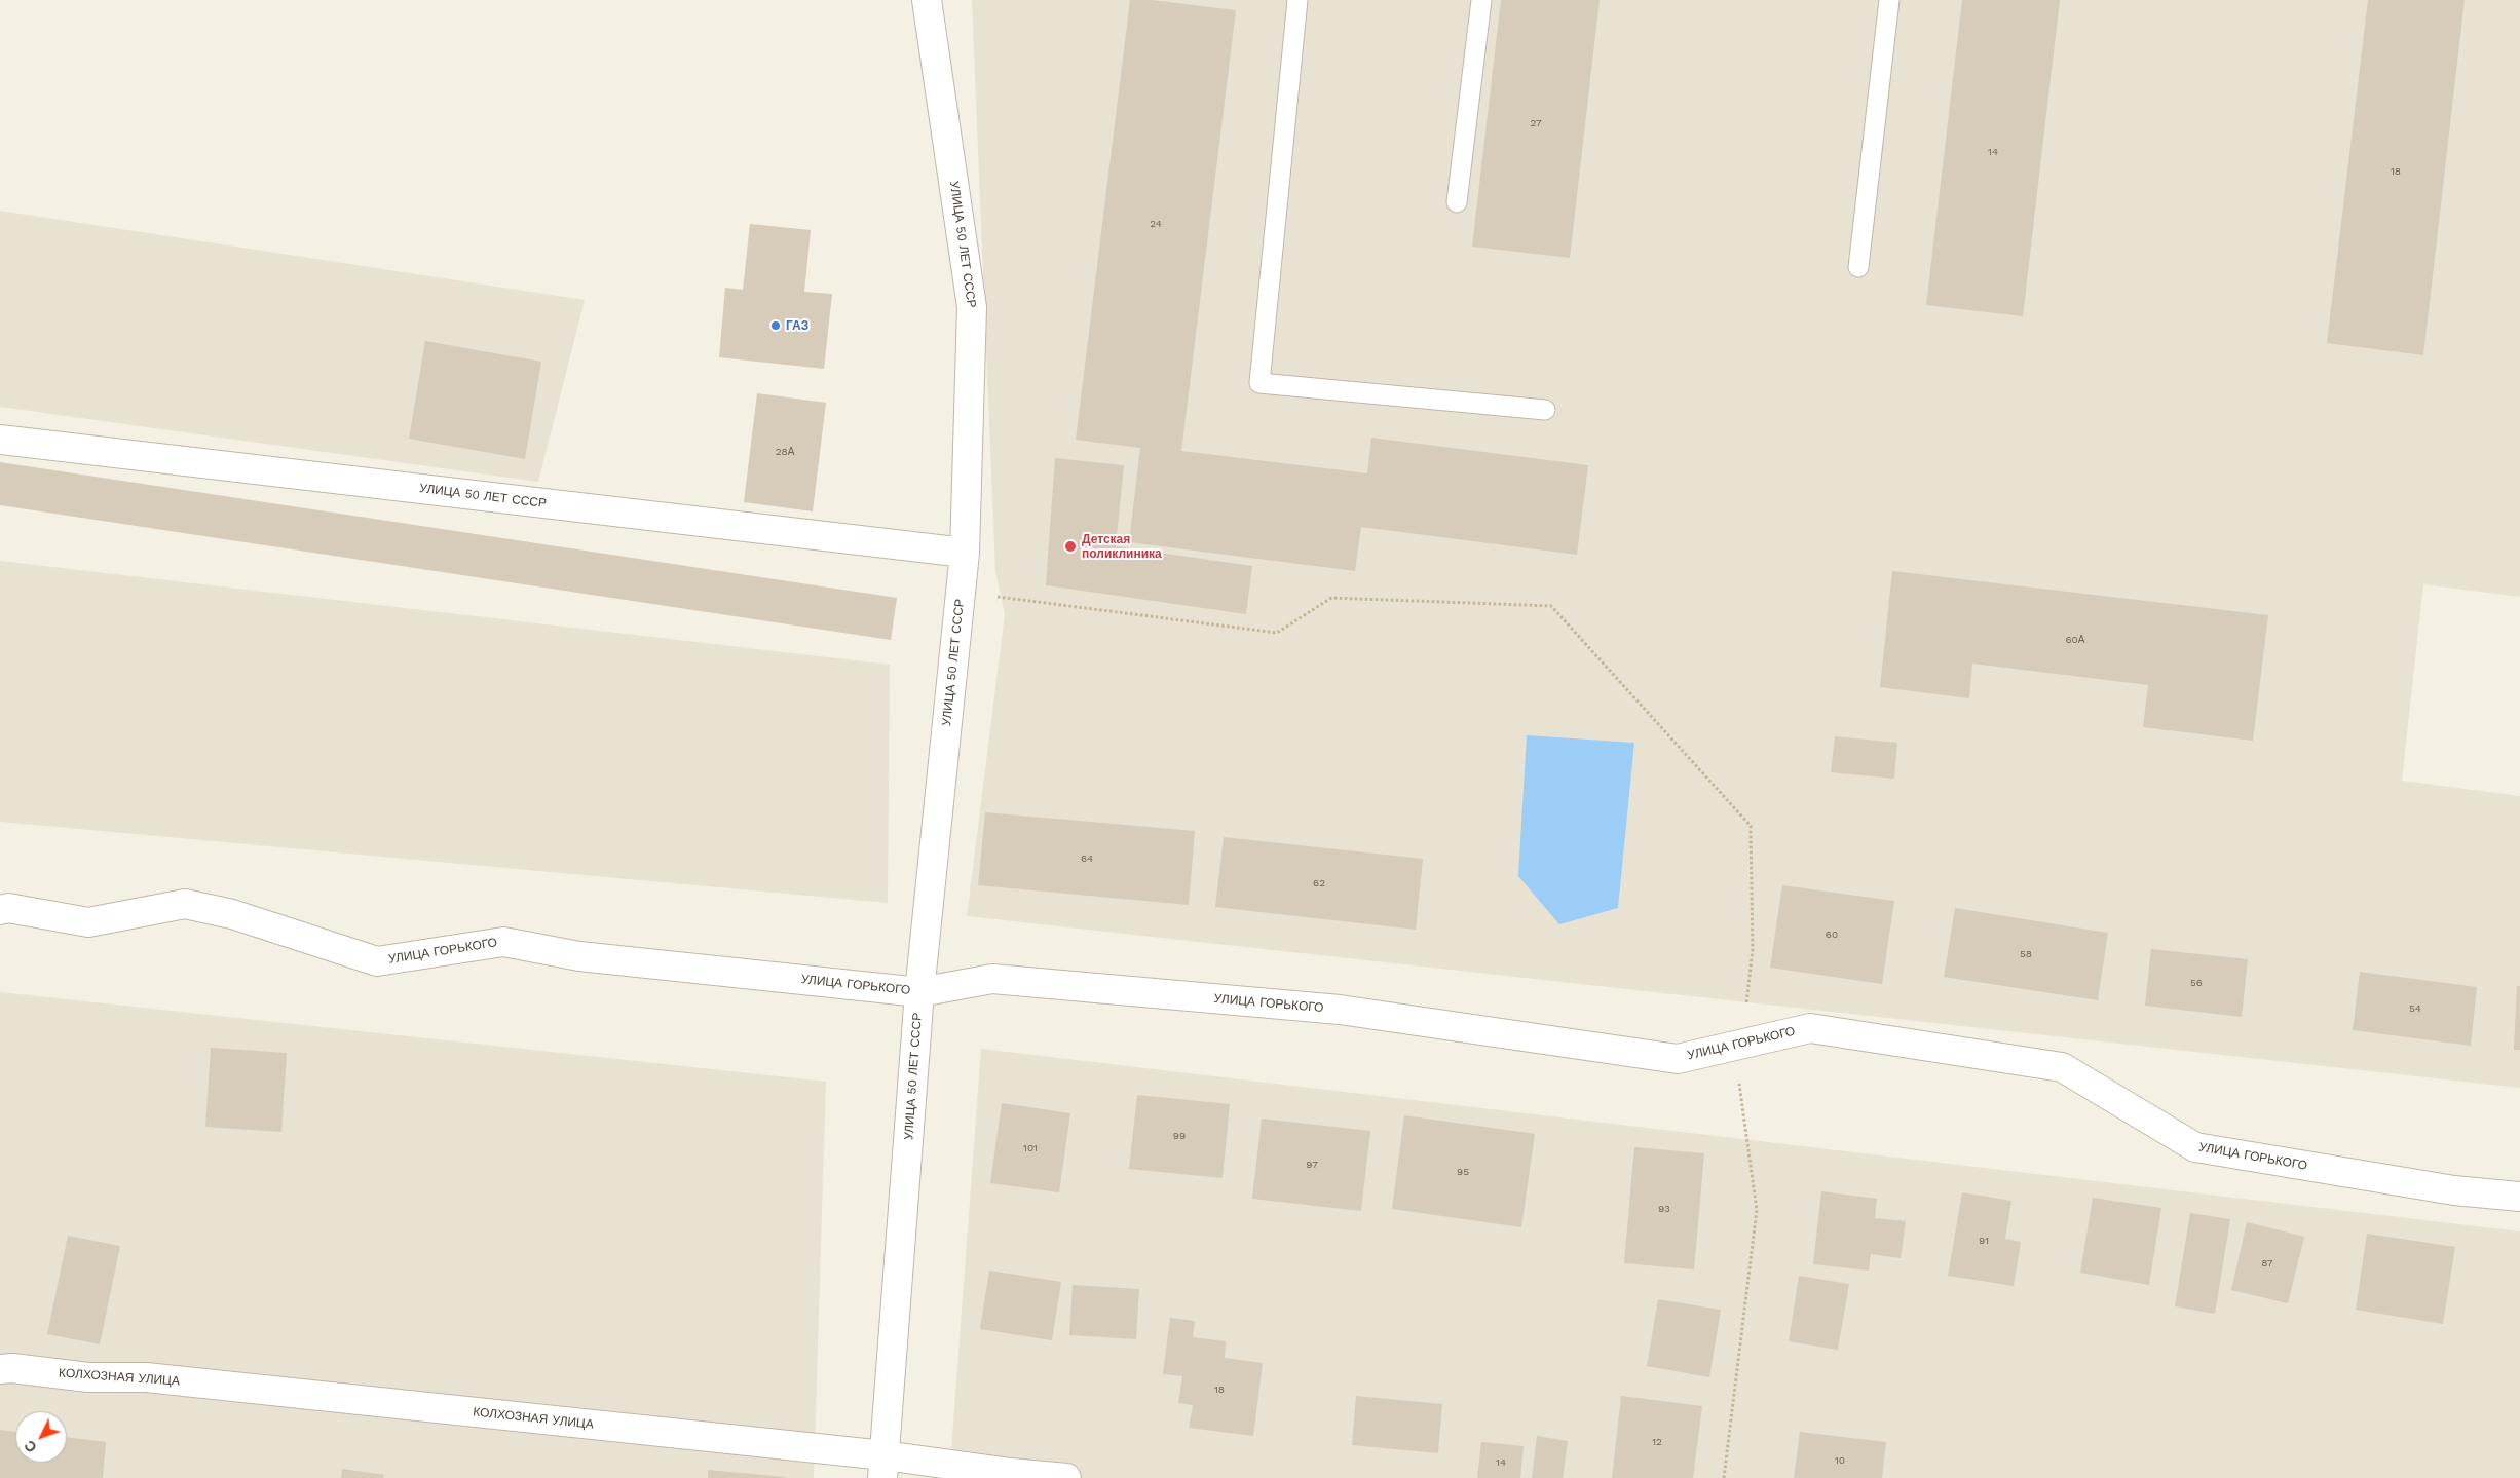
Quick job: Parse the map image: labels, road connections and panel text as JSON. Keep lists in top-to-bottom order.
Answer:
{
  "streets": {
    "street": ["УЛИЦА 50 ЛЕТ СССР", "УЛИЦА ГОРЬКОГО", "КОЛХОЗНАЯ УЛИЦА"]
  },
  "crossings": [
    ["УЛИЦА 50 ЛЕТ СССР", "УЛИЦА ГОРЬКОГО"],
    ["УЛИЦА 50 ЛЕТ СССР", "КОЛХОЗНАЯ УЛИЦА"]
  ],
  "places": ["ГАЗ", "Детская поликлиника"],
  "house_numbers": [
    "27",
    "14",
    "18",
    "24",
    "28А",
    "60А",
    "64",
    "62",
    "60",
    "58",
    "56",
    "54",
    "99",
    "101",
    "97",
    "95",
    "93",
    "91",
    "87",
    "18",
    "12",
    "10",
    "14"
  ],
  "north": "bottom left"
}
